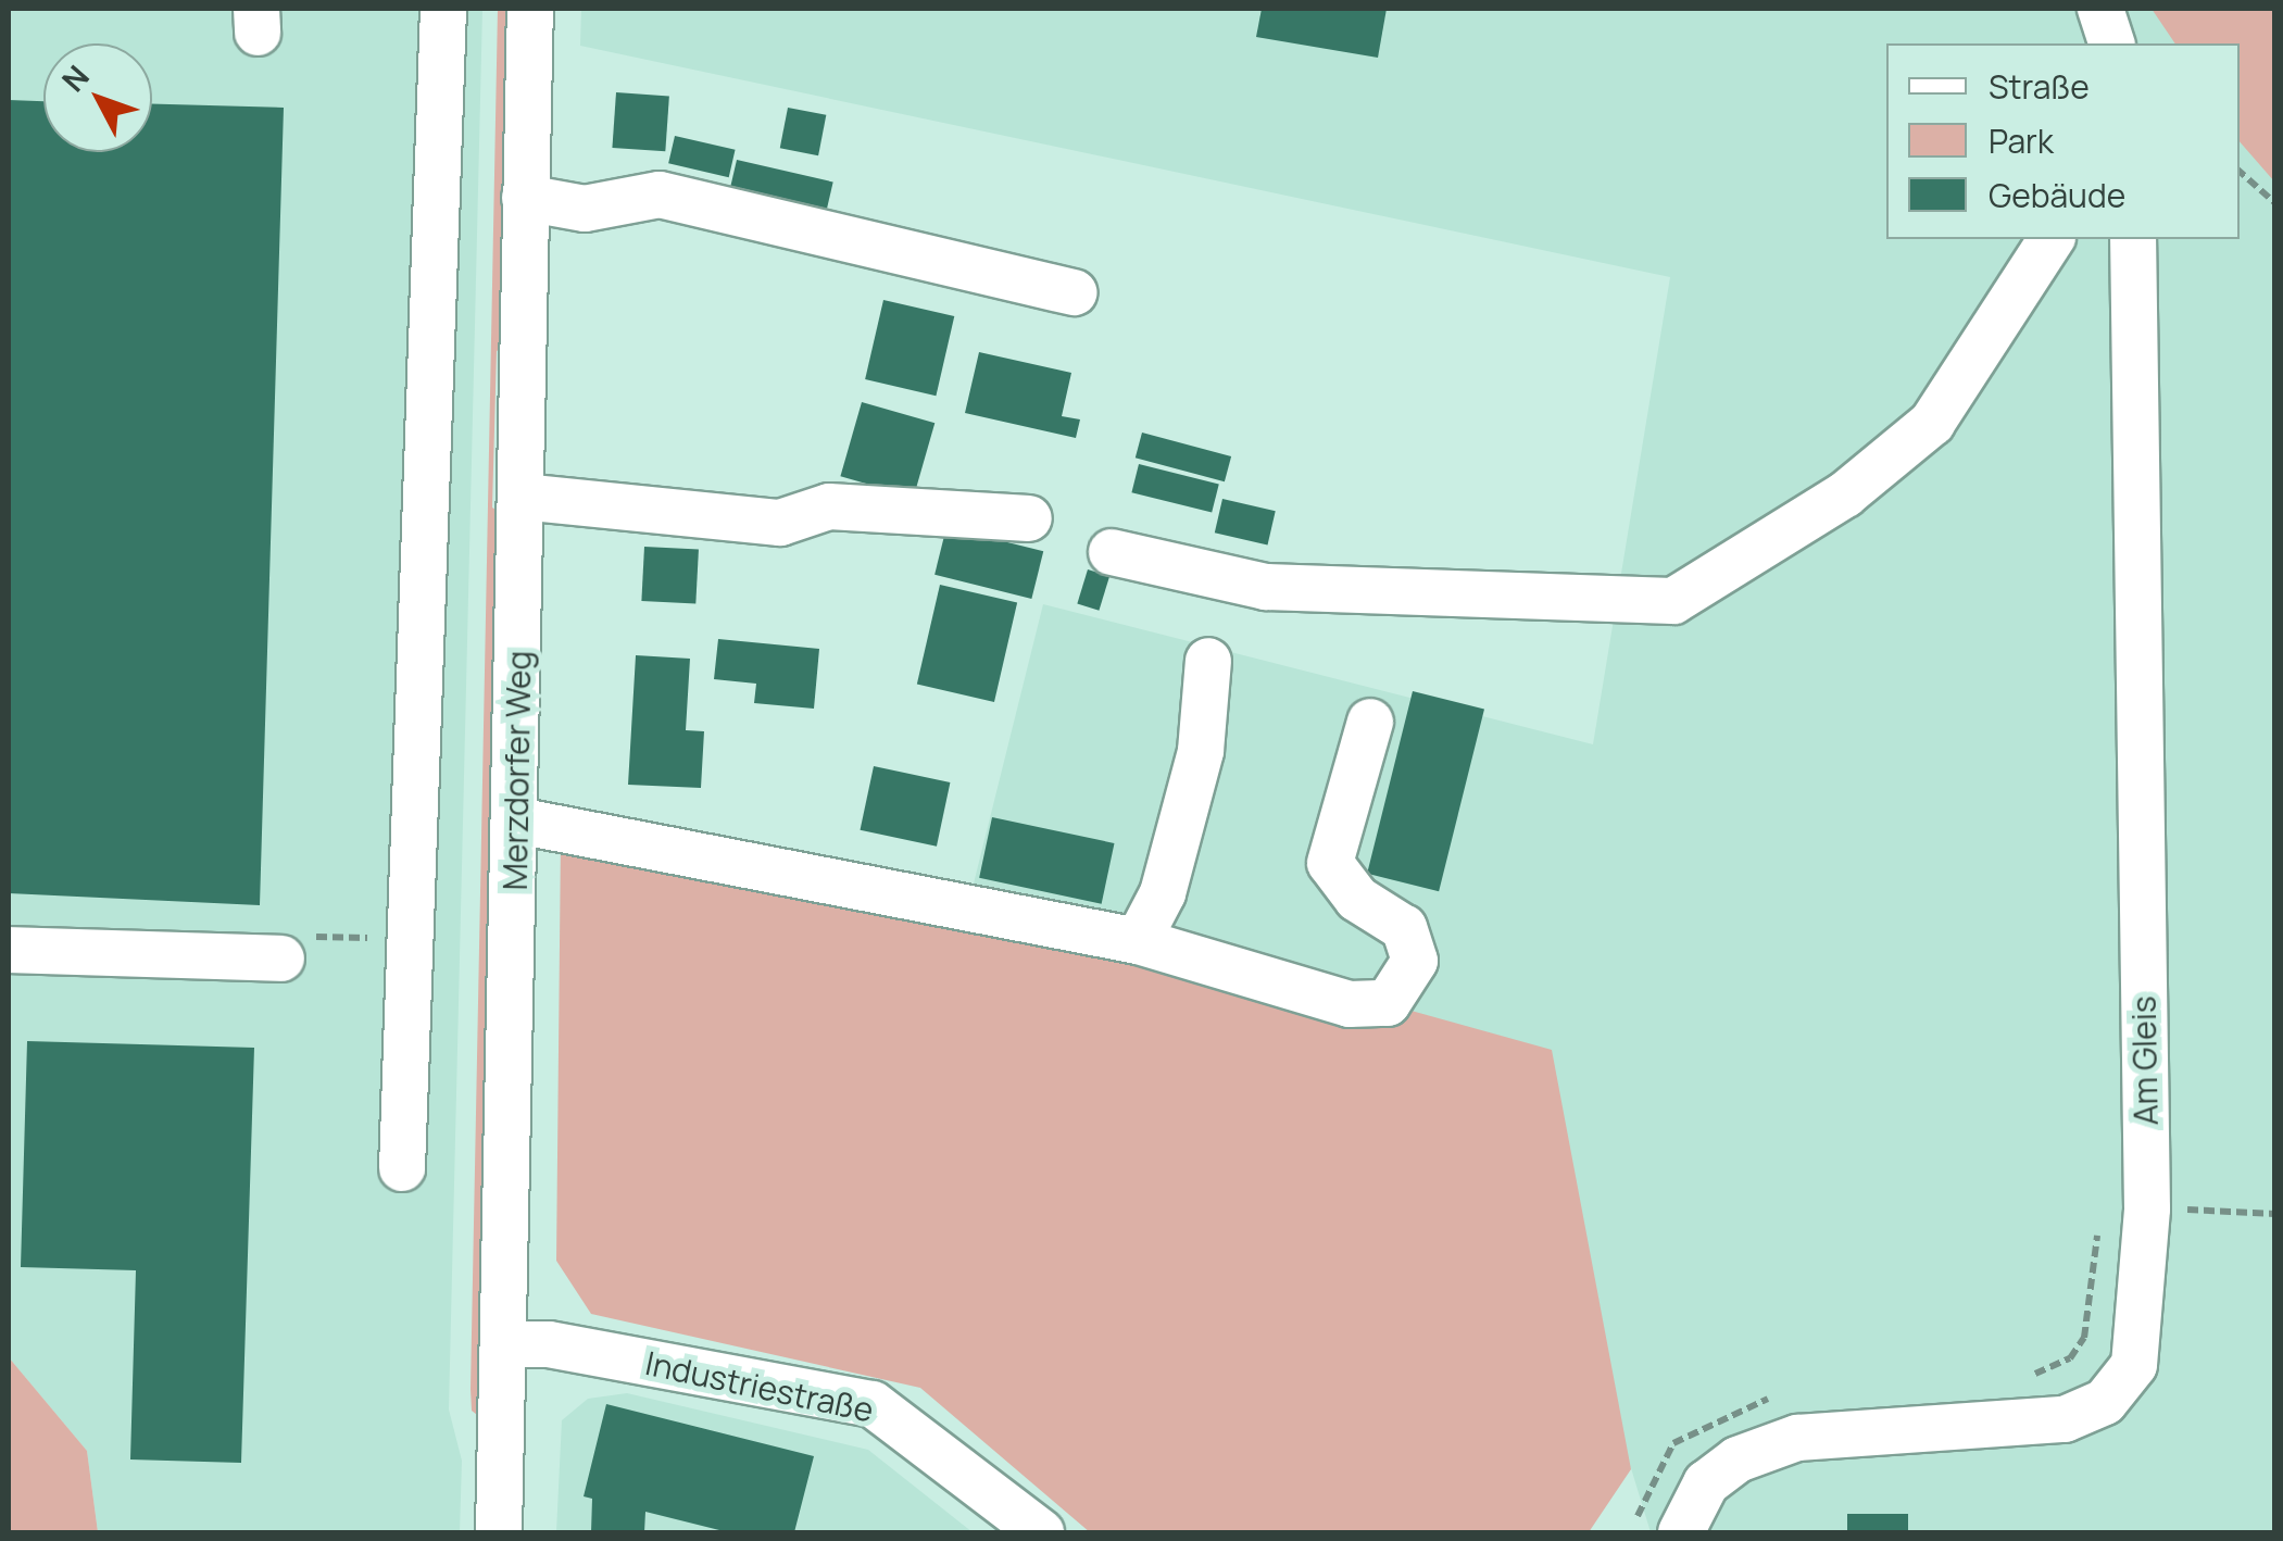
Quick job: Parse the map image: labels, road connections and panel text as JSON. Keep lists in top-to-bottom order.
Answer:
{
  "streets": {
    "street": ["Merzdorfer Weg", "Am Gleis", "Industriestraße"]
  },
  "crossings": [
    ["Merzdorfer Weg", "Industriestraße"]
  ],
  "legend": ["Straße", "Park", "Gebäude"],
  "north": "top left"
}
